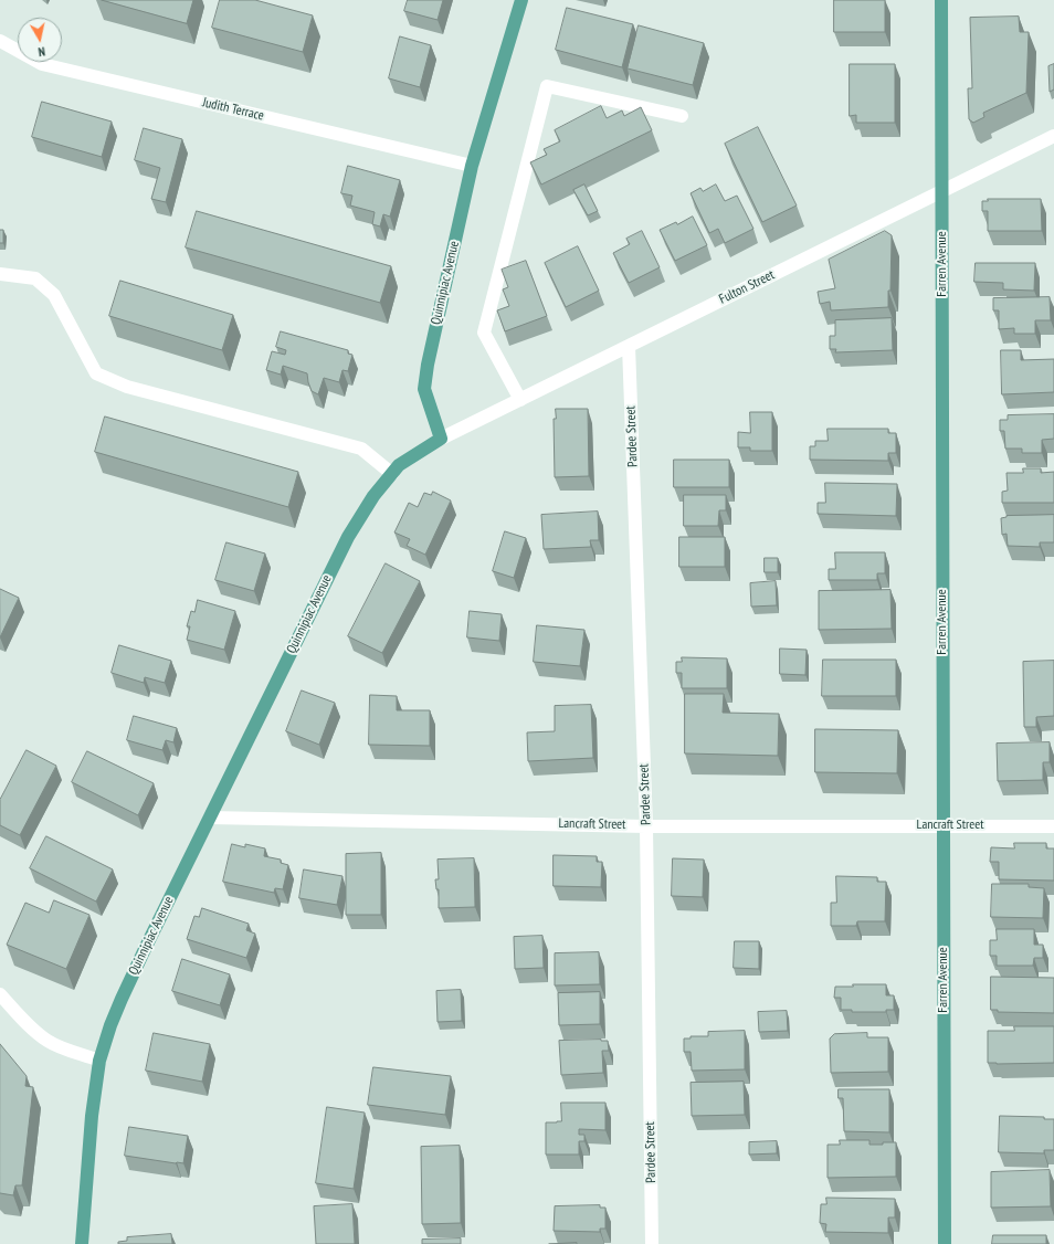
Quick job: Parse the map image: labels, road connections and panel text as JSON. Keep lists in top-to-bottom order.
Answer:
{
  "streets": {
    "main road": ["Farren Avenue", "Quinnipiac Avenue"],
    "street": [
      "Judith Terrace",
      "Fulton Street",
      "Pardee Street",
      "Lancraft Street"
    ]
  },
  "crossings": [
    ["Judith Terrace", "Quinnipiac Avenue"],
    ["Farren Avenue", "Fulton Street"],
    ["Farren Avenue", "Lancraft Street"],
    ["Quinnipiac Avenue", "Fulton Street"],
    ["Quinnipiac Avenue", "Lancraft Street"],
    ["Fulton Street", "Pardee Street"],
    ["Pardee Street", "Lancraft Street"]
  ],
  "north": "bottom"
}
